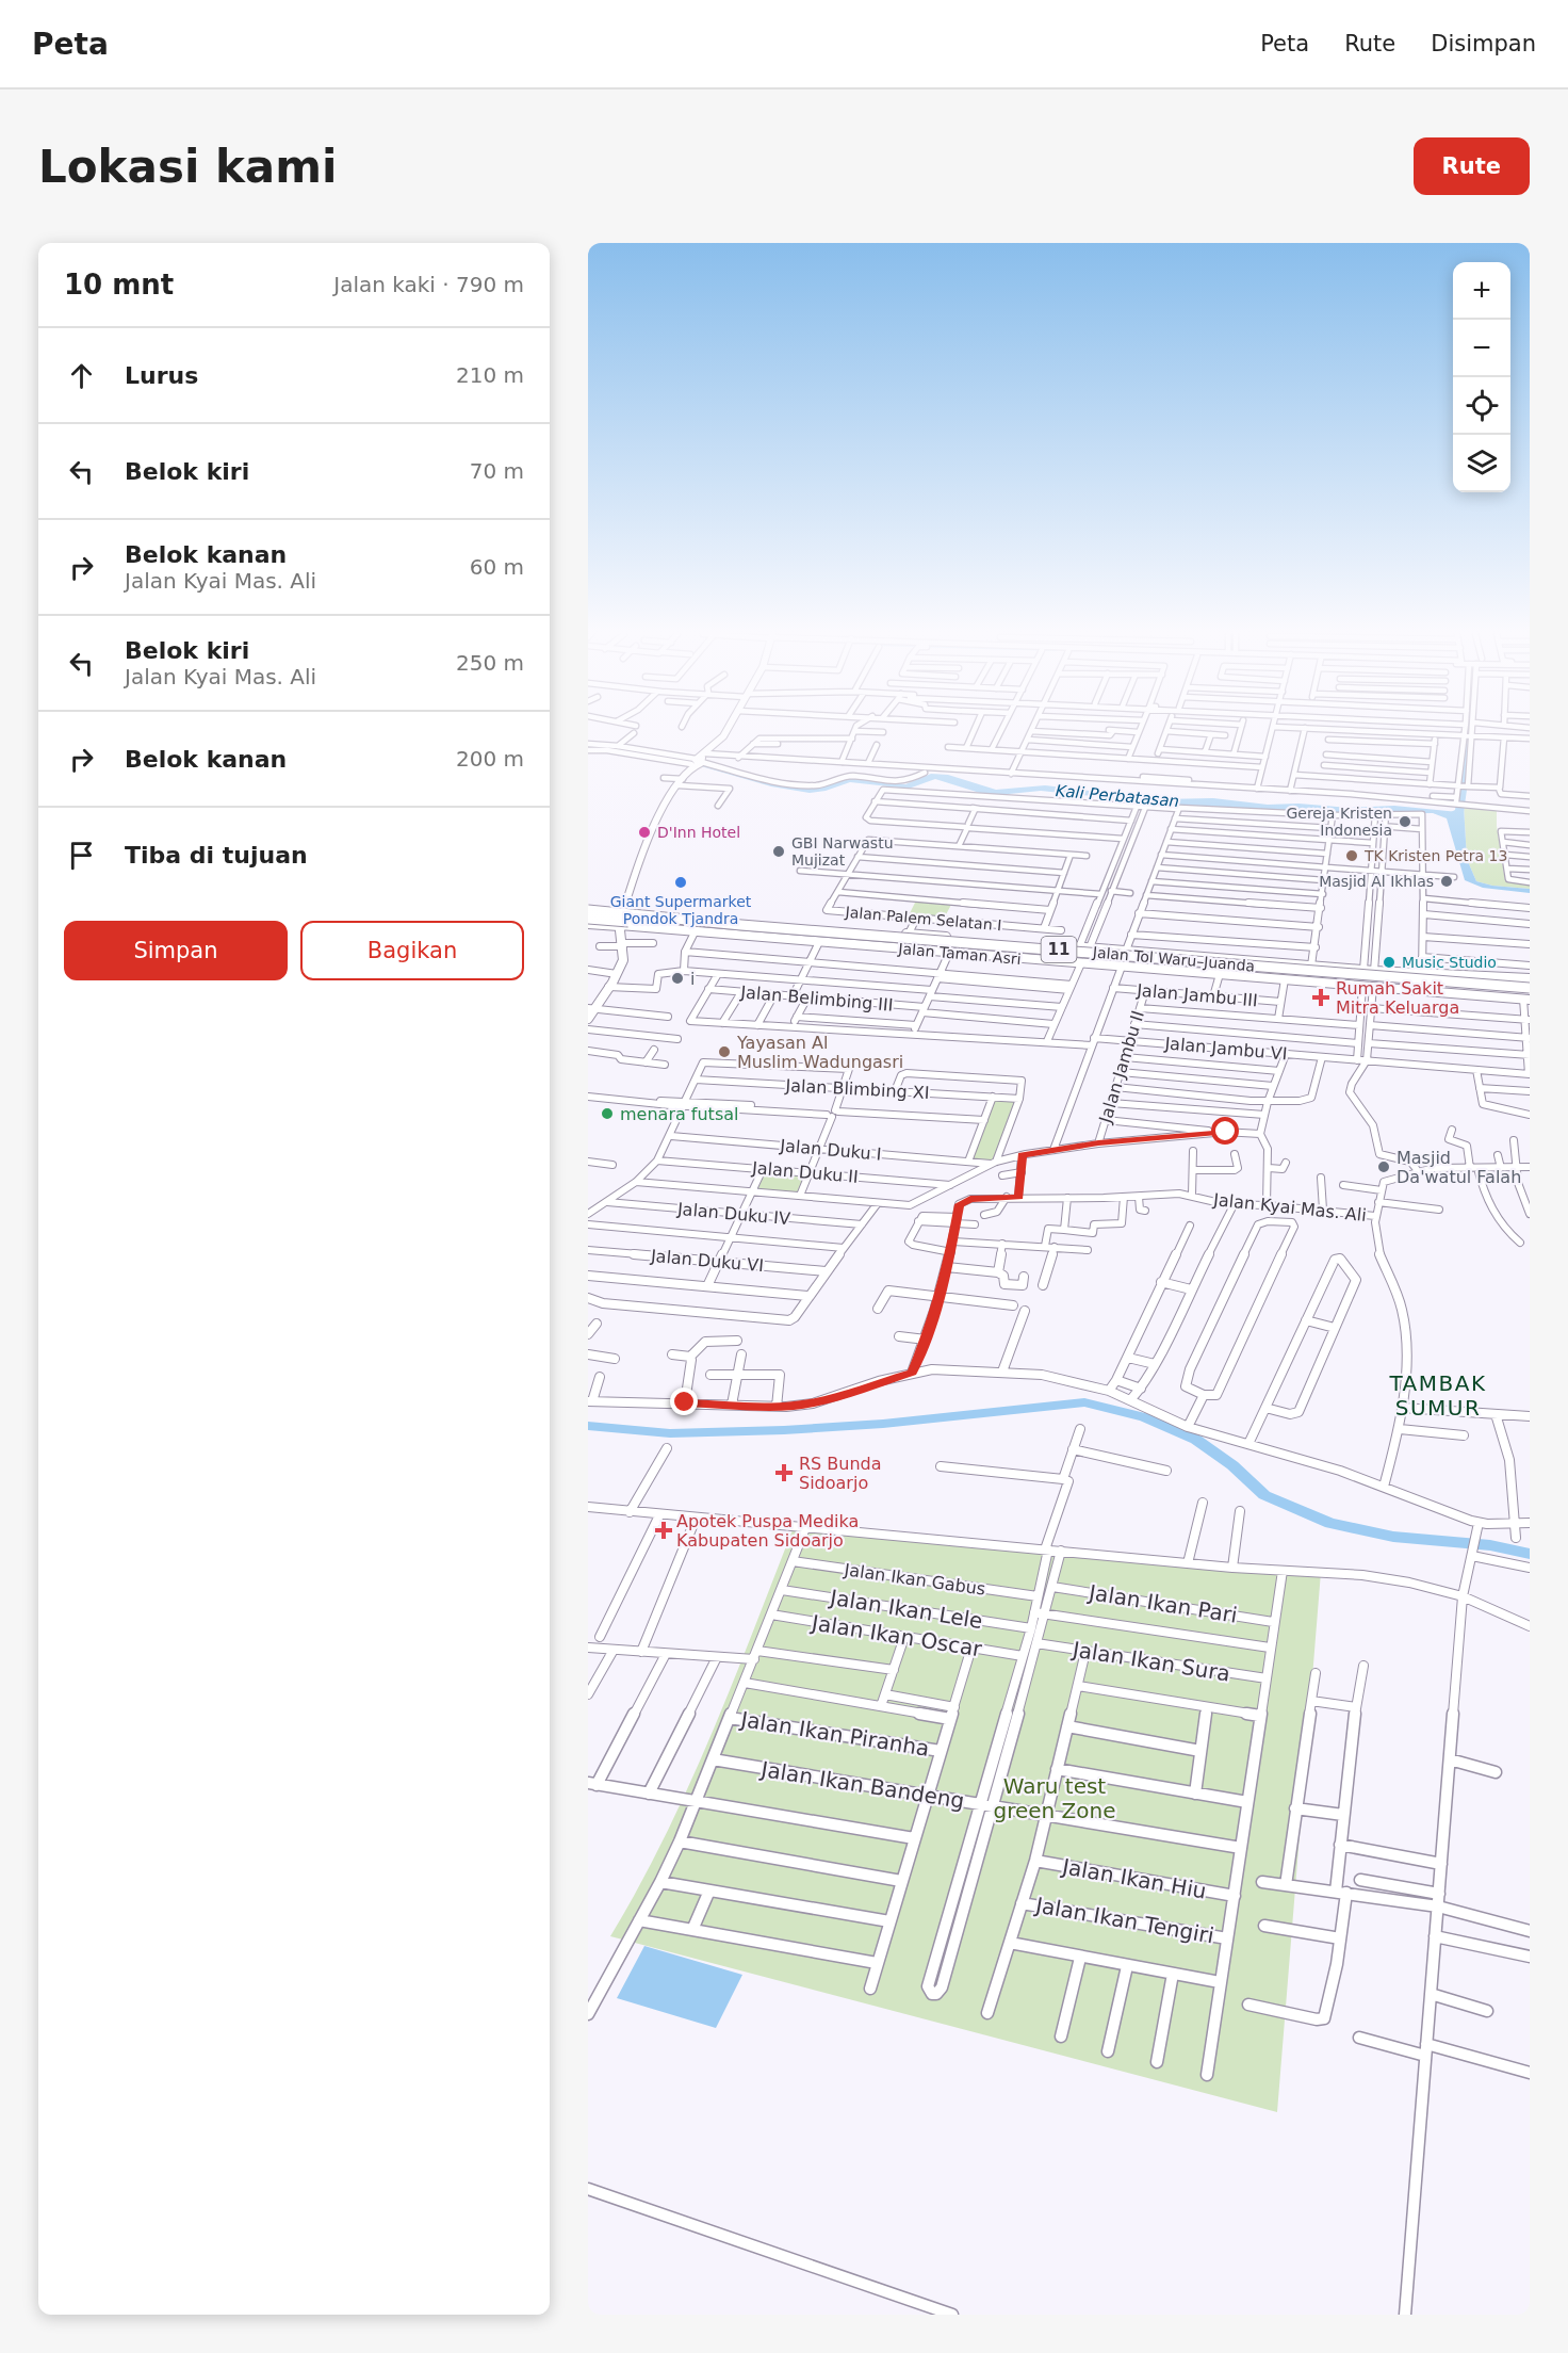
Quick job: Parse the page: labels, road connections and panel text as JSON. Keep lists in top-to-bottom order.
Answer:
{
  "streets": {
    "highway": ["11", "Jalan Tol Waru–Juanda"],
    "main road": ["Jalan Taman Asri"],
    "street": [
      "Jalan Palem Selatan I",
      "Jalan Jambu III",
      "Jalan Belimbing III",
      "Jalan Jambu VI",
      "Jalan Jambu II",
      "Jalan Blimbing XI",
      "Jalan Duku I",
      "Jalan Duku II",
      "Jalan Kyai Mas. Ali",
      "Jalan Duku IV",
      "Jalan Duku VI",
      "Jalan Ikan Gabus",
      "Jalan Ikan Pari",
      "Jalan Ikan Lele",
      "Jalan Ikan Oscar",
      "Jalan Ikan Sura",
      "Jalan Ikan Piranha",
      "Jalan Ikan Bandeng",
      "Jalan Ikan Hiu",
      "Jalan Ikan Tengiri"
    ]
  },
  "crossings": [
    ["Jalan Taman Asri", "Jalan Tol Waru–Juanda"],
    ["Jalan Jambu III", "Jalan Jambu II"],
    ["Jalan Belimbing III", "Jalan Jambu VI"],
    ["Jalan Jambu VI", "Jalan Jambu II"]
  ],
  "districts": ["TAMBAK SUMUR"],
  "water": ["Kali Perbatasan"],
  "parks": ["Waru test green Zone"],
  "places": {
    "other": [
      "Gereja Kristen Indonesia",
      "D'Inn Hotel",
      "GBI Narwastu Mujizat",
      "TK Kristen Petra 13",
      "Masjid Al Ikhlas",
      "Giant Supermarket Pondok Tjandra",
      "Music Studio",
      "i",
      "Yayasan Al Muslim Wadungasri",
      "menara futsal",
      "Masjid Da'watul Falah"
    ],
    "health": ["Rumah Sakit Mitra Keluarga", "RS Bunda Sidoarjo", "Apotek Puspa Medika Kabupaten Sidoarjo"]
  },
  "page": {
    "header": "Peta",
    "nav": ["Peta", "Rute", "Disimpan"],
    "buttons": [
      "Rute",
      ["Simpan", "Bagikan"]
    ],
    "title": "Lokasi kami",
    "heading": ["10 mnt", "Jalan kaki · 790 m"],
    "map_buttons": ["+", "−"],
    "list": [
      ["Lurus", "210 m"],
      ["Belok kiri", "70 m"],
      ["Belok kanan", "Jalan Kyai Mas. Ali", "60 m"],
      ["Belok kiri", "Jalan Kyai Mas. Ali", "250 m"],
      ["Belok kanan", "200 m"],
      "Tiba di tujuan"
    ]
  }
}
